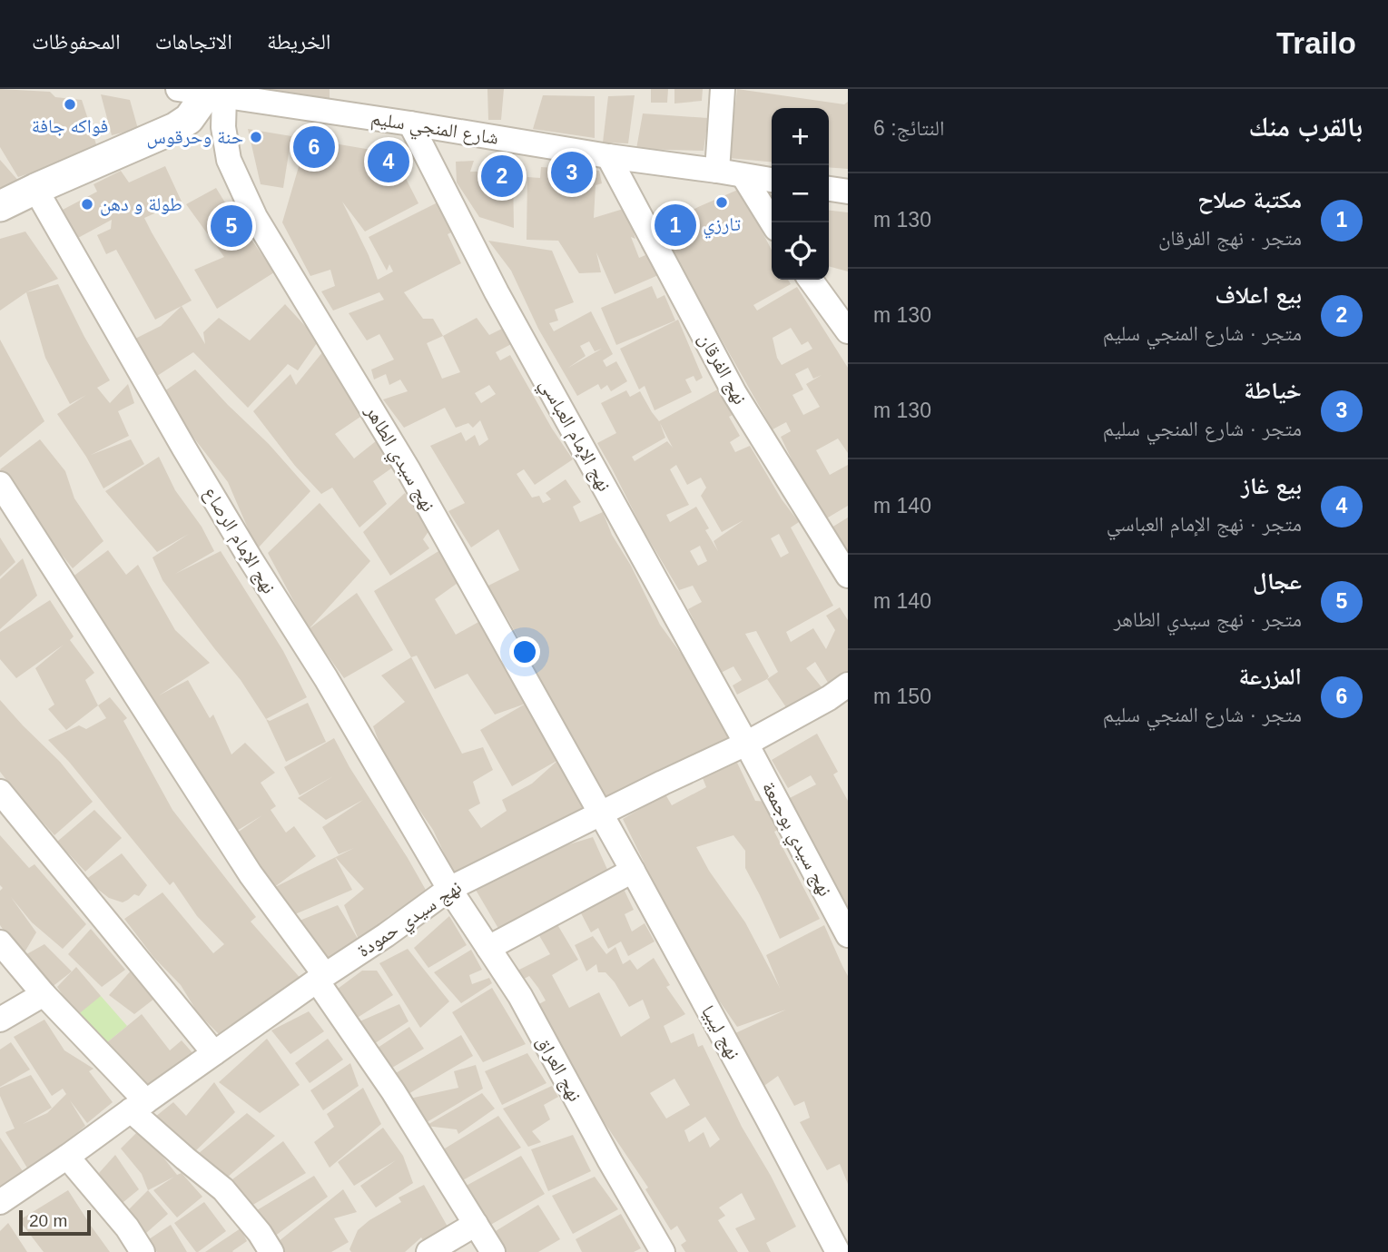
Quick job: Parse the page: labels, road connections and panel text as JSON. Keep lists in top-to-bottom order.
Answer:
{
  "streets": {
    "street": [
      "شارع المنجي سليم",
      "نهج الفرقان",
      "نهج الإمام العباسي",
      "نهج سيدي الطاهر",
      "نهج الإمام الرصاع",
      "نهج سيدي بوجمعة",
      "نهج سيدي حمودة",
      "نهج ليبيا",
      "نهج العراق"
    ]
  },
  "crossings": [
    ["شارع المنجي سليم", "نهج الفرقان"],
    ["شارع المنجي سليم", "نهج الإمام العباسي"],
    ["شارع المنجي سليم", "نهج سيدي الطاهر"],
    ["نهج الإمام العباسي", "نهج سيدي بوجمعة"],
    ["نهج الإمام العباسي", "نهج سيدي حمودة"],
    ["نهج سيدي الطاهر", "نهج سيدي حمودة"],
    ["نهج سيدي الطاهر", "نهج ليبيا"],
    ["نهج الإمام الرصاع", "نهج سيدي حمودة"],
    ["نهج الإمام الرصاع", "نهج العراق"],
    ["نهج سيدي بوجمعة", "نهج سيدي حمودة"],
    ["نهج سيدي حمودة", "نهج ليبيا"],
    ["نهج سيدي حمودة", "نهج العراق"]
  ],
  "places": [
    "فواكه جافة",
    "حنة وحرقوس",
    "تارزي",
    "طولة و دهن"
  ],
  "scale_bar": "20 m",
  "page": {
    "header": "Trailo",
    "nav": ["الخريطة", "الاتجاهات", "المحفوظات"],
    "heading": ["بالقرب منك", "النتائج: 6"],
    "map_buttons": ["+", "−"],
    "pins": [
      "6",
      "4",
      "3",
      "2",
      "1",
      "5"
    ],
    "list": [
      {
        "mark": "1",
        "name": "مكتبة صلاح",
        "note": "متجر · نهج الفرقان",
        "value": "130 m"
      },
      {
        "mark": "2",
        "name": "بيع اعلاف",
        "note": "متجر · شارع المنجي سليم",
        "value": "130 m"
      },
      {
        "mark": "3",
        "name": "خياطة",
        "note": "متجر · شارع المنجي سليم",
        "value": "130 m"
      },
      {
        "mark": "4",
        "name": "بيع غاز",
        "note": "متجر · نهج الإمام العباسي",
        "value": "140 m"
      },
      {
        "mark": "5",
        "name": "عجال",
        "note": "متجر · نهج سيدي الطاهر",
        "value": "140 m"
      },
      {
        "mark": "6",
        "name": "المزرعة",
        "note": "متجر · شارع المنجي سليم",
        "value": "150 m"
      }
    ],
    "scale": "20 m"
  }
}
